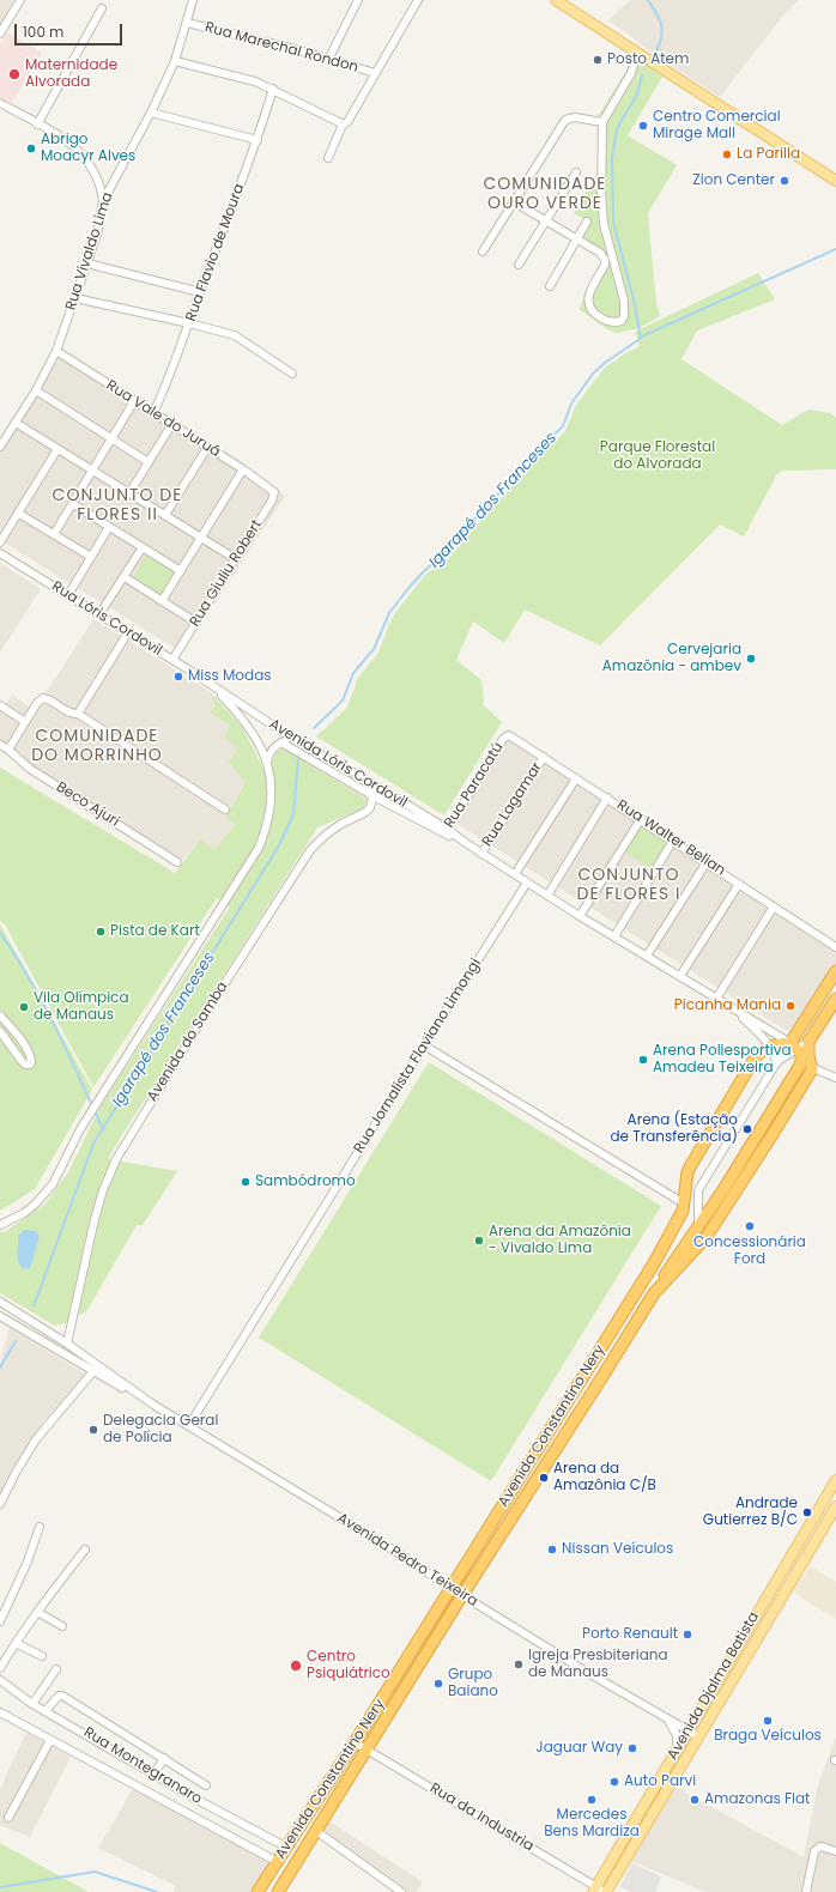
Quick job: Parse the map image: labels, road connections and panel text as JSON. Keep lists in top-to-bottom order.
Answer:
{
  "streets": {
    "highway": ["Avenida Constantino Nery"],
    "main road": ["Avenida Djalma Batista"],
    "street": [
      "Rua Marechal Rondon",
      "Rua Vivaldo Lima",
      "Rua Flavio de Moura",
      "Rua Vale do Juruá",
      "Rua Giuliu Robert",
      "Rua Lóris Cordovil",
      "Avenida Lóris Cordovil",
      "Rua Paracatú",
      "Beco Ajuri",
      "Rua Lagamar",
      "Rua Walter Belian",
      "Avenida do Samba",
      "Rua Jornalista Flaviano Limongi",
      "Avenida Pedro Teixeira",
      "Rua Montegranaro",
      "Rua da Industria"
    ]
  },
  "crossings": [
    ["Rua Marechal Rondon", "Rua Vivaldo Lima"],
    ["Rua Vivaldo Lima", "Rua Vale do Juruá"],
    ["Rua Flavio de Moura", "Rua Vale do Juruá"],
    ["Rua Vale do Juruá", "Rua Giuliu Robert"],
    ["Rua Giuliu Robert", "Rua Lóris Cordovil"],
    ["Rua Lóris Cordovil", "Avenida Lóris Cordovil"],
    ["Avenida Lóris Cordovil", "Rua Paracatú"],
    ["Avenida Lóris Cordovil", "Rua Lagamar"],
    ["Avenida Lóris Cordovil", "Avenida do Samba"],
    ["Avenida Lóris Cordovil", "Rua Jornalista Flaviano Limongi"],
    ["Avenida Lóris Cordovil", "Avenida Constantino Nery"],
    ["Rua Paracatú", "Rua Walter Belian"],
    ["Rua Lagamar", "Rua Walter Belian"],
    ["Avenida do Samba", "Avenida Pedro Teixeira"],
    ["Rua Jornalista Flaviano Limongi", "Avenida Pedro Teixeira"],
    ["Avenida Constantino Nery", "Avenida Pedro Teixeira"],
    ["Avenida Constantino Nery", "Rua Montegranaro"],
    ["Avenida Constantino Nery", "Rua da Industria"],
    ["Avenida Pedro Teixeira", "Avenida Djalma Batista"],
    ["Avenida Djalma Batista", "Rua da Industria"]
  ],
  "districts": [
    "COMUNIDADE OURO VERDE",
    "CONJUNTO DE FLORES II",
    "COMUNIDADE DO MORRINHO",
    "CONJUNTO DE FLORES I"
  ],
  "water": ["Igarapé dos Franceses"],
  "parks": ["Parque Florestal do Alvorada"],
  "places": [
    "Posto Atem",
    "Maternidade Alvorada",
    "Centro Comercial Mirage Mall",
    "Abrigo Moacyr Alves",
    "La Parilla",
    "Zion Center",
    "Cervejaria Amazônia - ambev",
    "Miss Modas",
    "Pista de Kart",
    "Picanha Mania",
    "Vila Olímpica de Manaus",
    "Arena Poliesportiva Amadeu Teixeira",
    "Arena (Estação de Transferência)",
    "Sambódromo",
    "Concessionária Ford",
    "Arena da Amazônia - Vivaldo Lima",
    "Delegacia Geral de Polícia",
    "Arena da Amazônia C/B",
    "Andrade Gutierrez B/C",
    "Nissan Veículos",
    "Porto Renault",
    "Igreja Presbiteriana de Manaus",
    "Centro Psiquiátrico",
    "Grupo Baiano",
    "Braga Veículos",
    "Jaguar Way",
    "Auto Parvi",
    "Mercedes Bens Mardiza",
    "Amazonas Flat"
  ],
  "scale_bar": "100 m"
}
